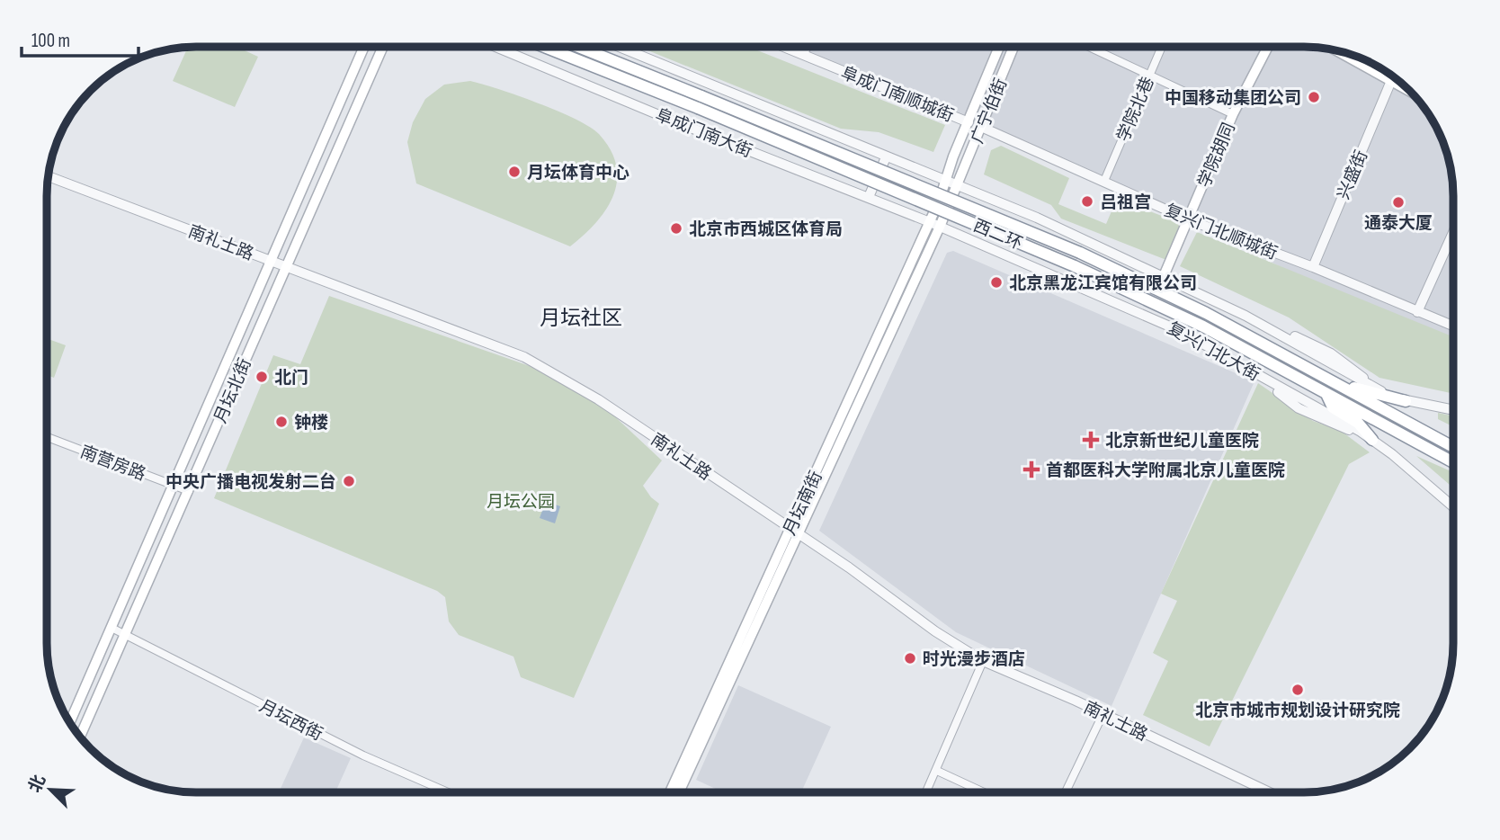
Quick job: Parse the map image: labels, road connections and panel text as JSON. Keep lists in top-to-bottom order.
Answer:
{
  "streets": {
    "highway": ["西二环"],
    "main road": [
      "广宁伯街",
      "学院胡同",
      "月坛北街",
      "月坛南街"
    ],
    "street": [
      "阜成门南顺城街",
      "学院北巷",
      "阜成门南大街",
      "兴盛街",
      "复兴门北顺城街",
      "南礼士路",
      "复兴门北大街",
      "南营房路",
      "月坛西街"
    ]
  },
  "crossings": [
    ["阜成门南顺城街", "广宁伯街"],
    ["学院北巷", "复兴门北顺城街"],
    ["广宁伯街", "复兴门北顺城街"],
    ["广宁伯街", "月坛南街"],
    ["阜成门南大街", "复兴门北大街"],
    ["阜成门南大街", "月坛南街"],
    ["学院胡同", "复兴门北顺城街"],
    ["兴盛街", "复兴门北顺城街"],
    ["南礼士路", "月坛北街"],
    ["南礼士路", "月坛南街"],
    ["复兴门北大街", "月坛南街"],
    ["月坛北街", "南营房路"],
    ["月坛北街", "月坛西街"]
  ],
  "districts": ["月坛社区"],
  "parks": ["月坛公园"],
  "places": {
    "other": [
      "中国移动集团公司",
      "月坛体育中心",
      "吕祖宫",
      "通泰大厦",
      "北京市西城区体育局",
      "北京黑龙江宾馆有限公司",
      "北门",
      "钟楼",
      "中央广播电视发射二台",
      "时光漫步酒店",
      "北京市城市规划设计研究院"
    ],
    "health": ["北京新世纪儿童医院", "首都医科大学附属北京儿童医院"]
  },
  "scale_bar": "100 m",
  "north": "top left"
}
